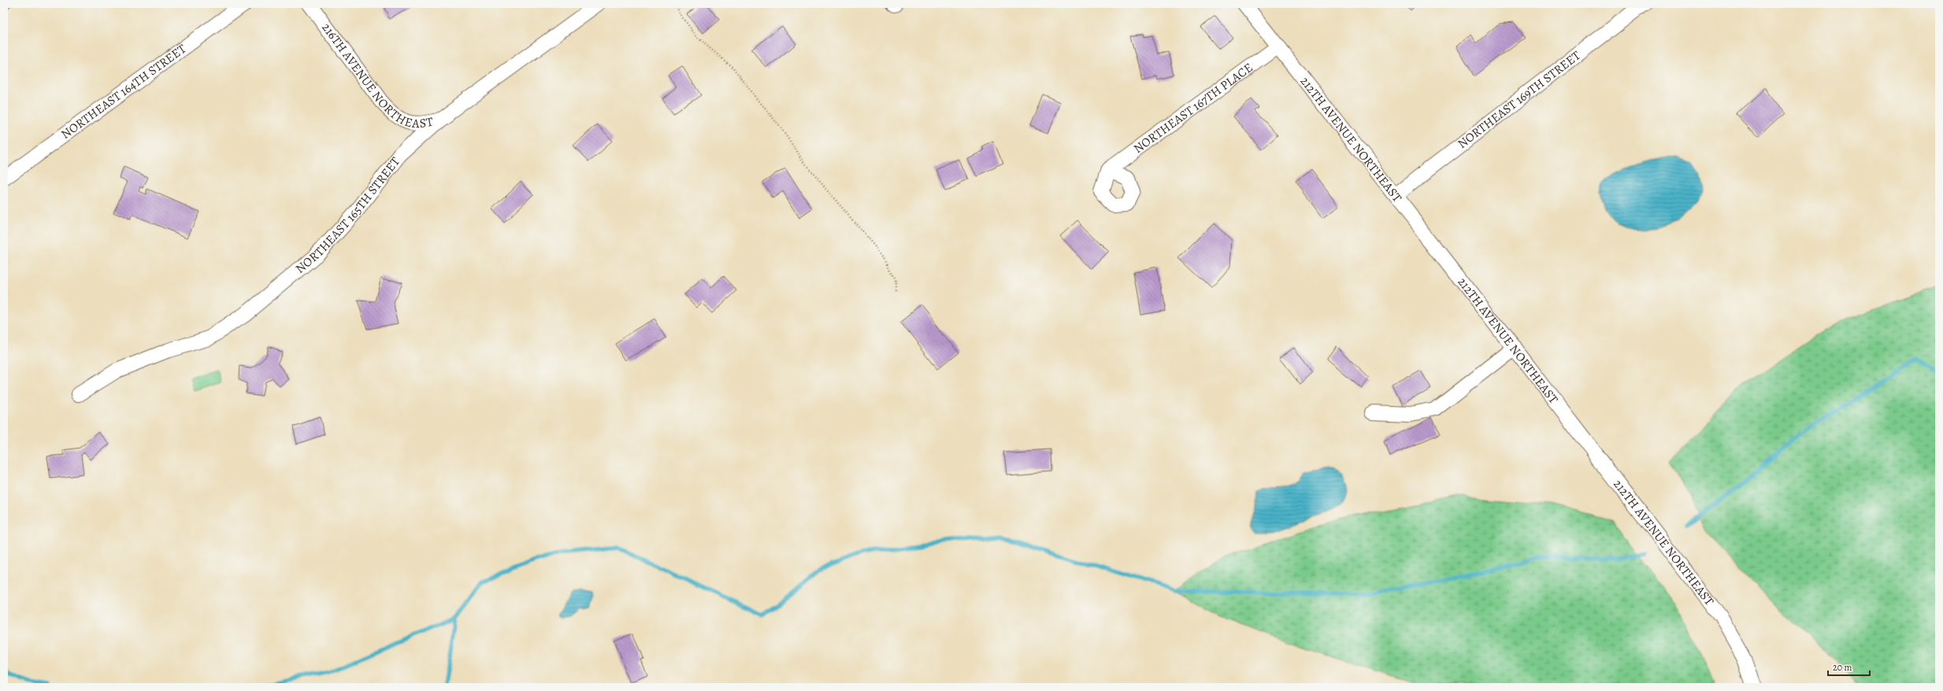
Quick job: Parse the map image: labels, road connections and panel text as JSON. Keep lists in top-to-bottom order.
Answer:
{
  "streets": {
    "street": [
      "216TH AVENUE NORTHEAST",
      "NORTHEAST 164TH STREET",
      "NORTHEAST 169TH STREET",
      "NORTHEAST 167TH PLACE",
      "212TH AVENUE NORTHEAST",
      "NORTHEAST 165TH STREET"
    ]
  },
  "crossings": [
    ["216TH AVENUE NORTHEAST", "NORTHEAST 165TH STREET"],
    ["NORTHEAST 169TH STREET", "212TH AVENUE NORTHEAST"],
    ["NORTHEAST 167TH PLACE", "212TH AVENUE NORTHEAST"]
  ],
  "scale_bar": "20 m"
}
